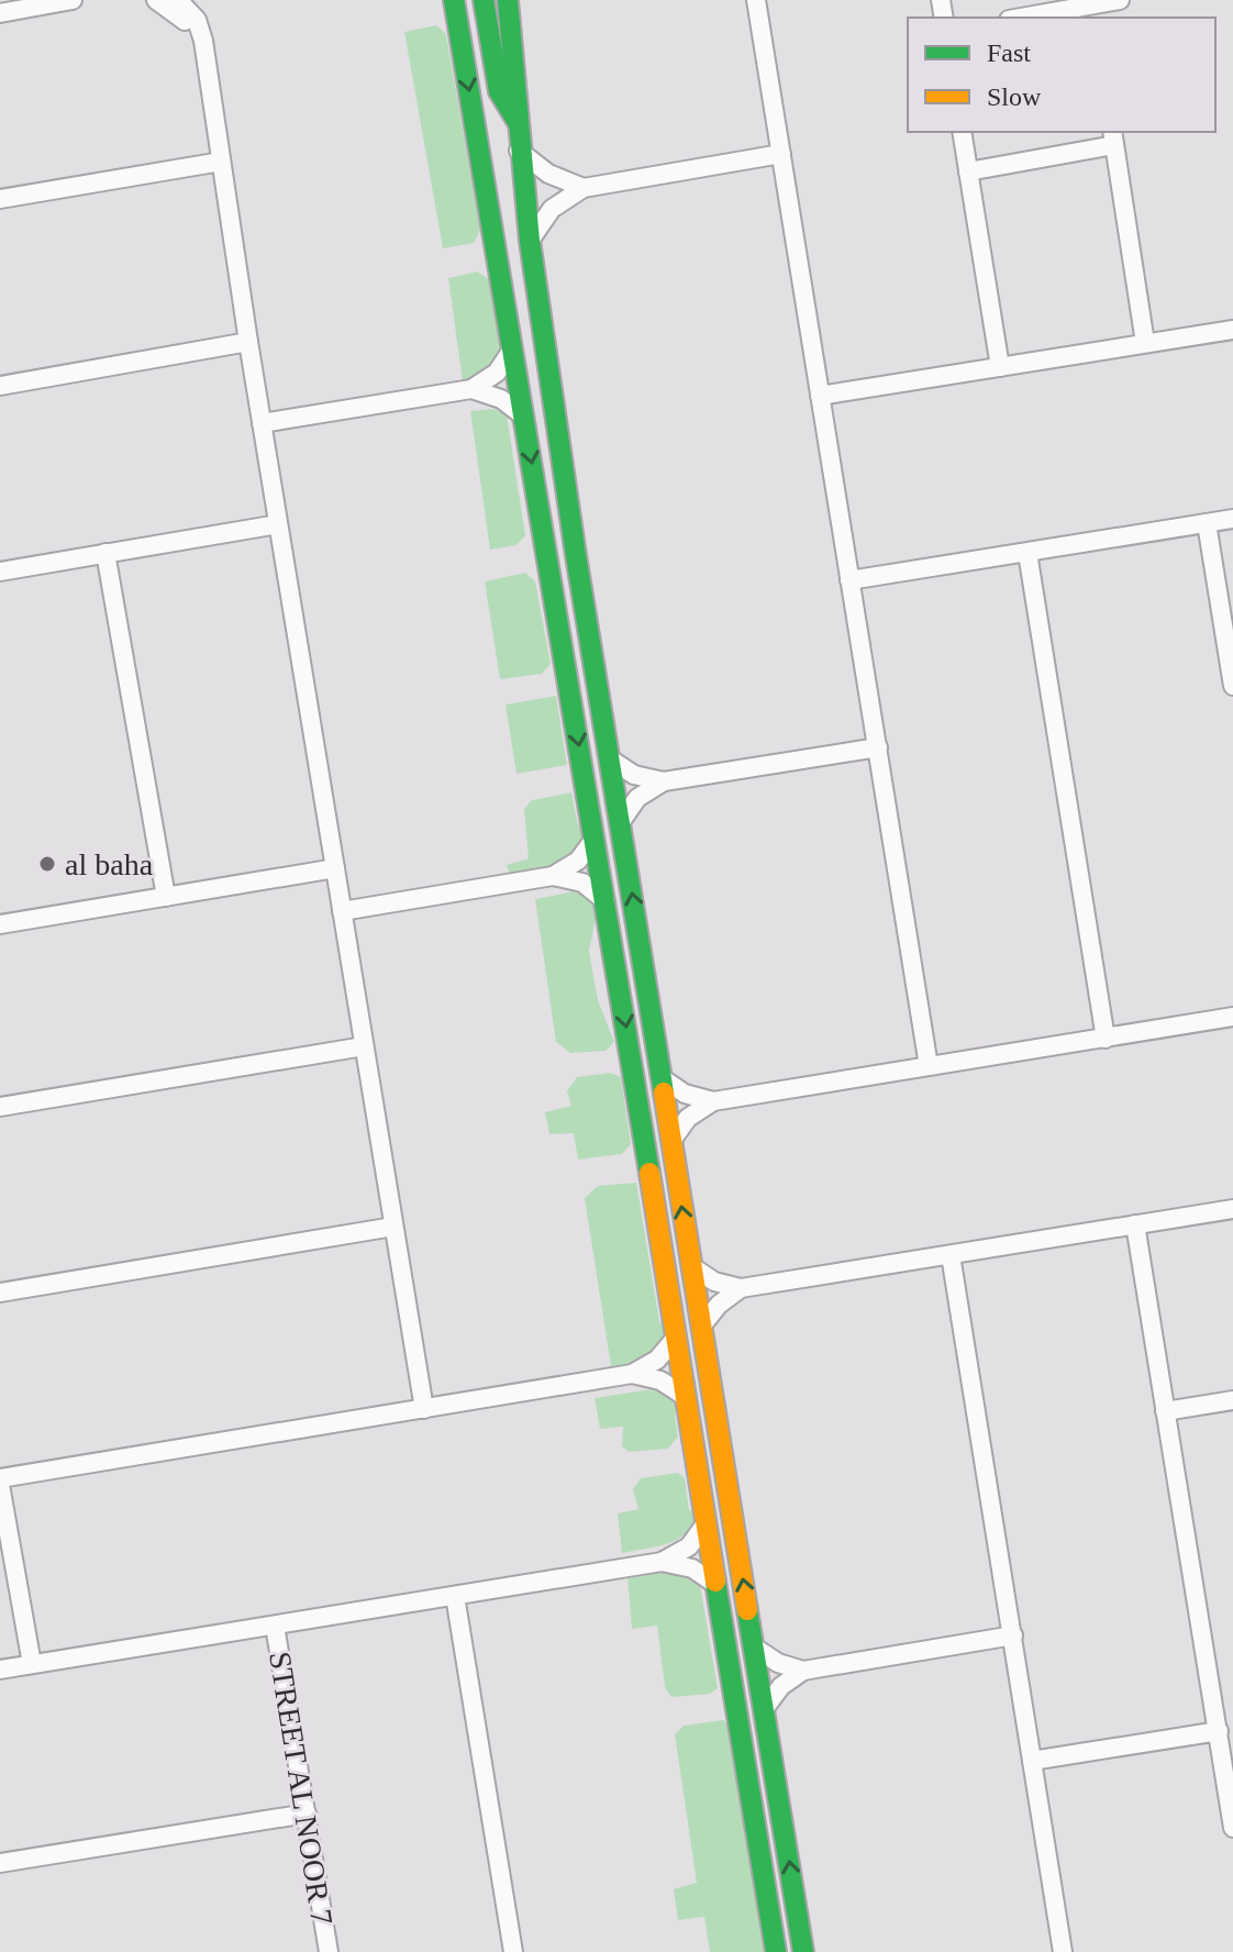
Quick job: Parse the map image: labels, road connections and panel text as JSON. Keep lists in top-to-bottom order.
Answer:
{
  "streets": {
    "street": ["STREET AL NOOR 7"]
  },
  "places": ["al baha"],
  "legend": ["Fast", "Slow"]
}
